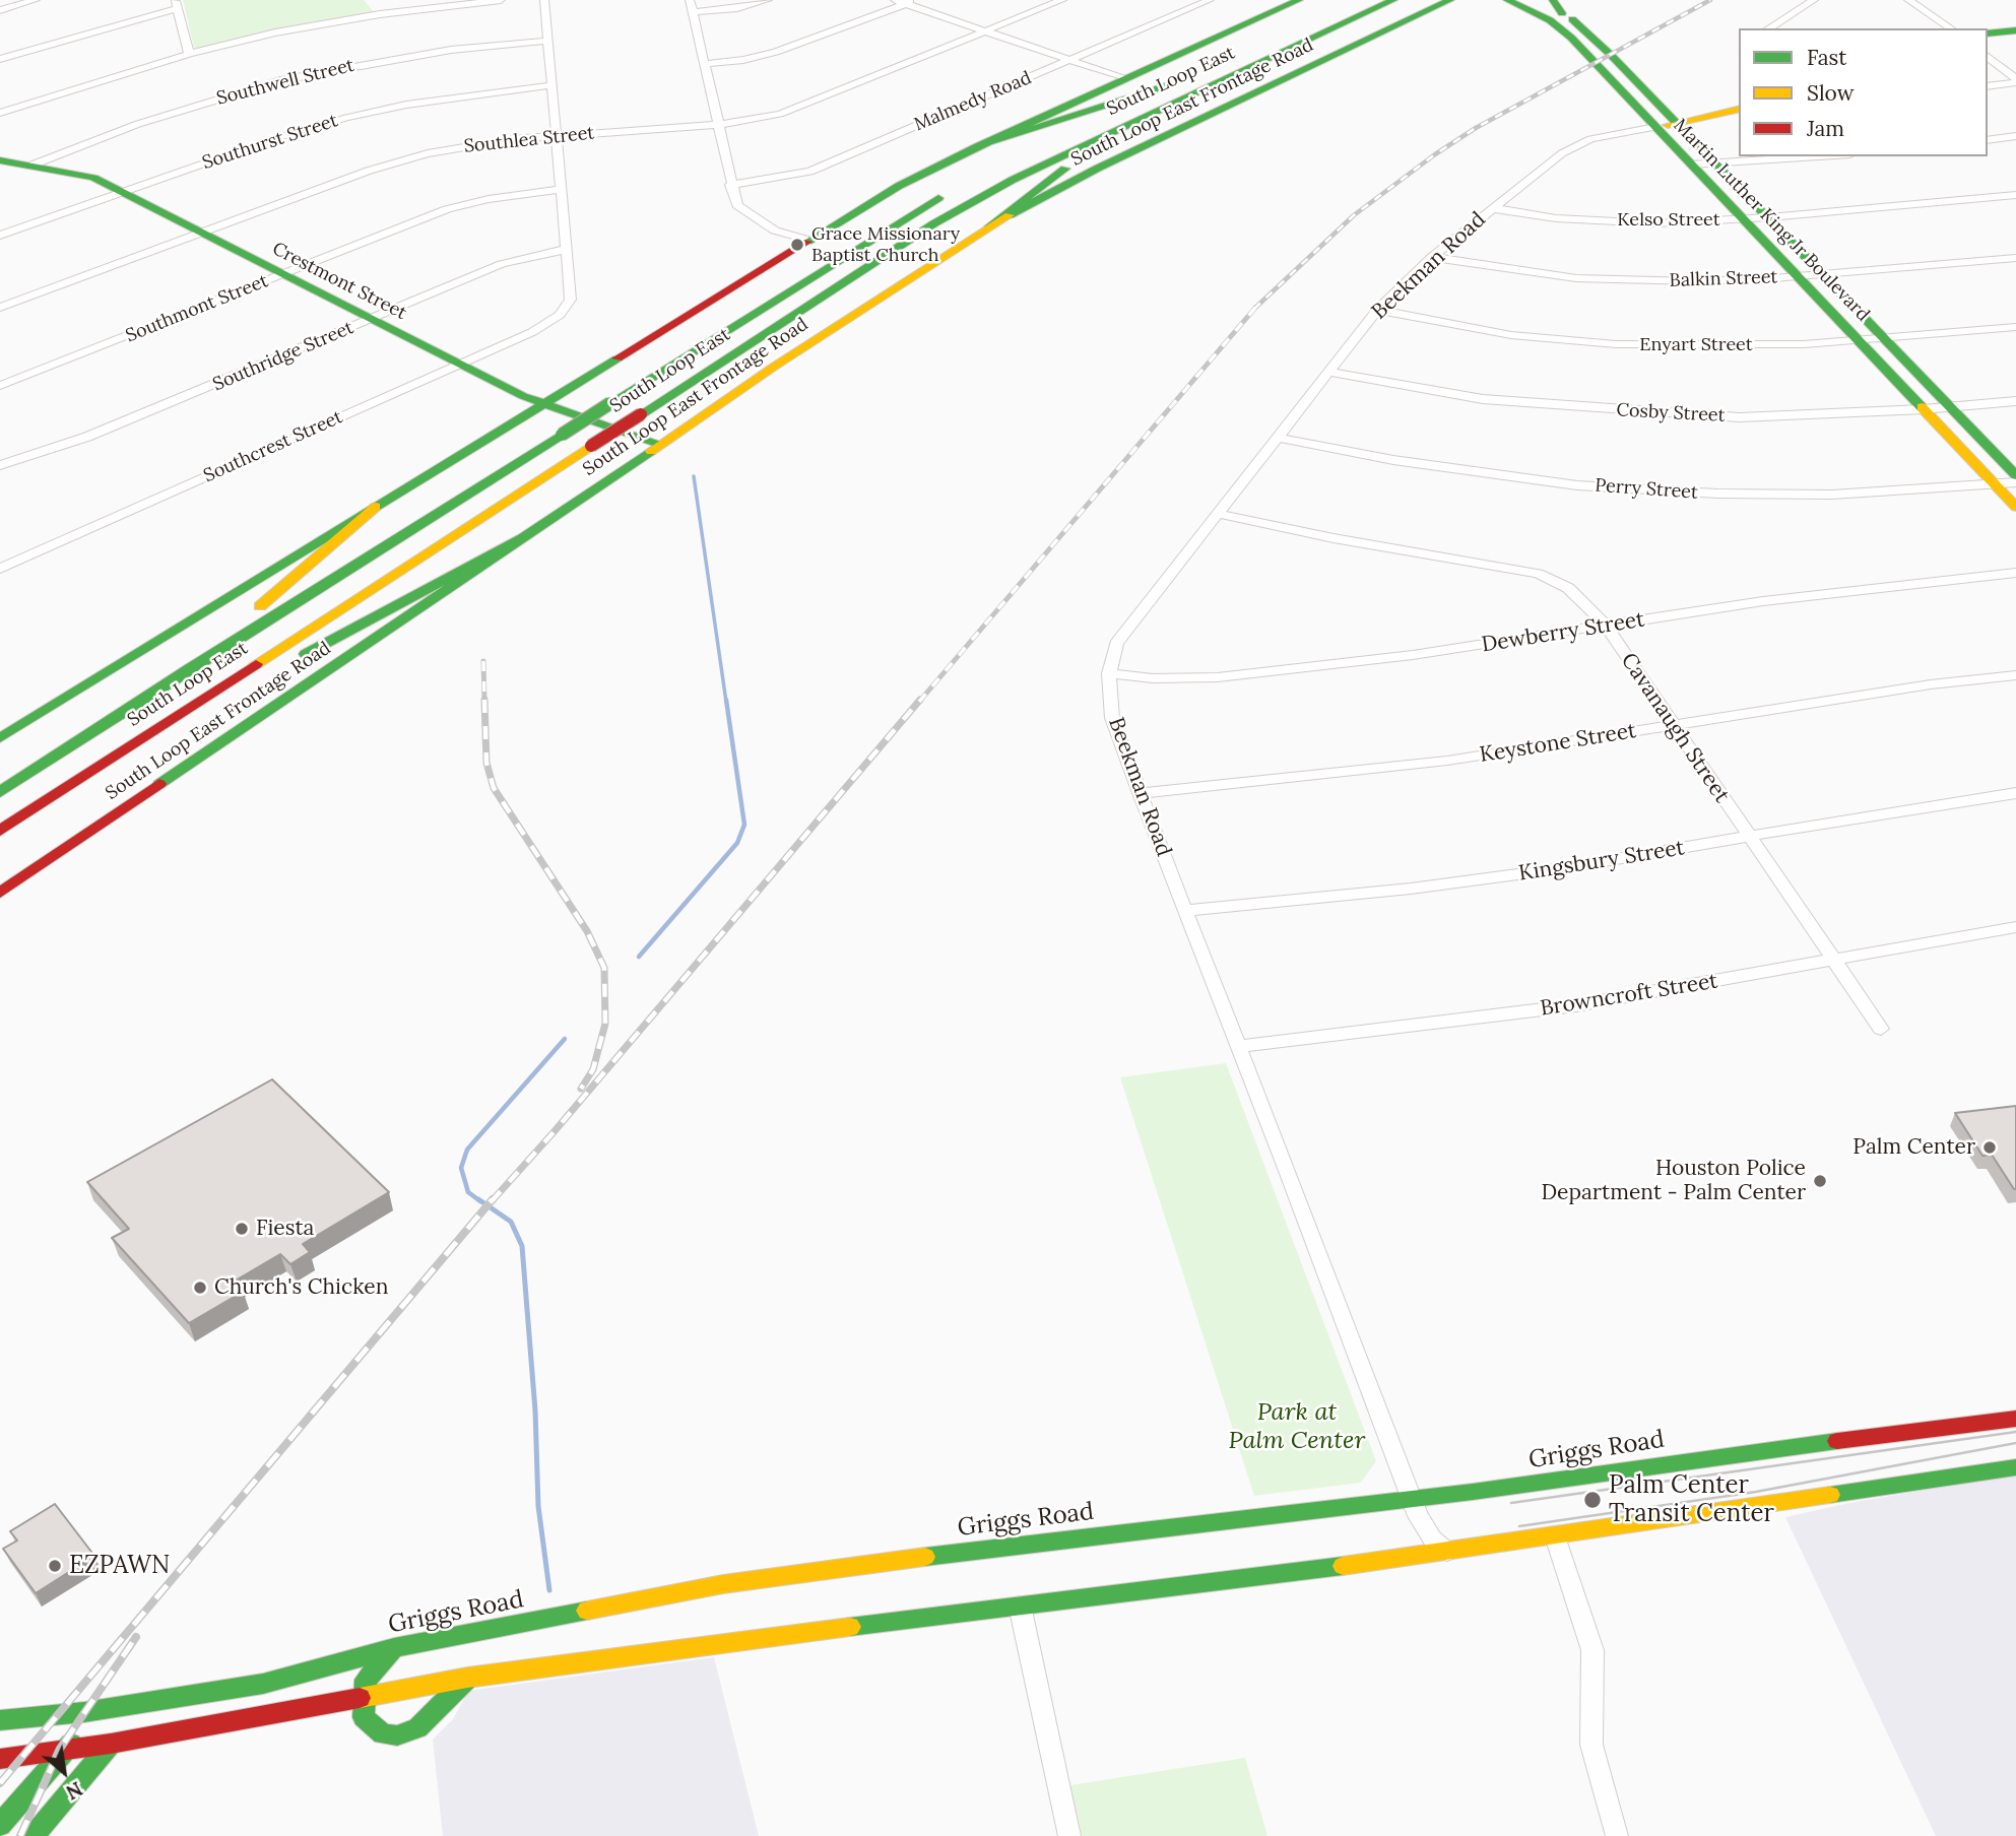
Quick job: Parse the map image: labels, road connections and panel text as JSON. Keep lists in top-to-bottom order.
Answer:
{
  "streets": {
    "main road": [
      "South Loop East",
      "South Loop East Frontage Road",
      "Martin Luther King Jr Boulevard",
      "Crestmont Street",
      "Griggs Road"
    ],
    "street": [
      "Southwell Street",
      "Malmedy Road",
      "Southlea Street",
      "Southurst Street",
      "Kelso Street",
      "Beekman Road",
      "Balkin Street",
      "Southmont Street",
      "Enyart Street",
      "Southridge Street",
      "Cosby Street",
      "Southcrest Street",
      "Perry Street",
      "Dewberry Street",
      "Cavanaugh Street",
      "Keystone Street",
      "Kingsbury Street",
      "Browncroft Street"
    ]
  },
  "crossings": [
    ["Southwell Street", "Crestmont Street"],
    ["Southwell Street", "Southcrest Street"],
    ["South Loop East Frontage Road", "Crestmont Street"],
    ["Southlea Street", "Crestmont Street"],
    ["Southlea Street", "Southcrest Street"],
    ["Southurst Street", "Crestmont Street"],
    ["Southurst Street", "Southcrest Street"],
    ["Kelso Street", "Martin Luther King Jr Boulevard"],
    ["Kelso Street", "Beekman Road"],
    ["Martin Luther King Jr Boulevard", "Beekman Road"],
    ["Martin Luther King Jr Boulevard", "Balkin Street"],
    ["Martin Luther King Jr Boulevard", "Enyart Street"],
    ["Martin Luther King Jr Boulevard", "Cosby Street"],
    ["Martin Luther King Jr Boulevard", "Perry Street"],
    ["Beekman Road", "Balkin Street"],
    ["Beekman Road", "Enyart Street"],
    ["Beekman Road", "Cosby Street"],
    ["Beekman Road", "Perry Street"],
    ["Beekman Road", "Dewberry Street"],
    ["Beekman Road", "Cavanaugh Street"],
    ["Beekman Road", "Keystone Street"],
    ["Beekman Road", "Kingsbury Street"],
    ["Beekman Road", "Browncroft Street"],
    ["Beekman Road", "Griggs Road"],
    ["Crestmont Street", "Southmont Street"],
    ["Crestmont Street", "Southridge Street"],
    ["Crestmont Street", "Southcrest Street"],
    ["Southmont Street", "Southcrest Street"],
    ["Southridge Street", "Southcrest Street"],
    ["Dewberry Street", "Cavanaugh Street"],
    ["Cavanaugh Street", "Keystone Street"],
    ["Cavanaugh Street", "Kingsbury Street"],
    ["Cavanaugh Street", "Browncroft Street"]
  ],
  "parks": ["Park at Palm Center"],
  "places": [
    "Grace Missionary Baptist Church",
    "Palm Center",
    "Houston Police Department - Palm Center",
    "Fiesta",
    "Church's Chicken",
    "Palm Center Transit Center",
    "EZPAWN"
  ],
  "legend": ["Fast", "Slow", "Jam"],
  "north": "bottom right"
}
